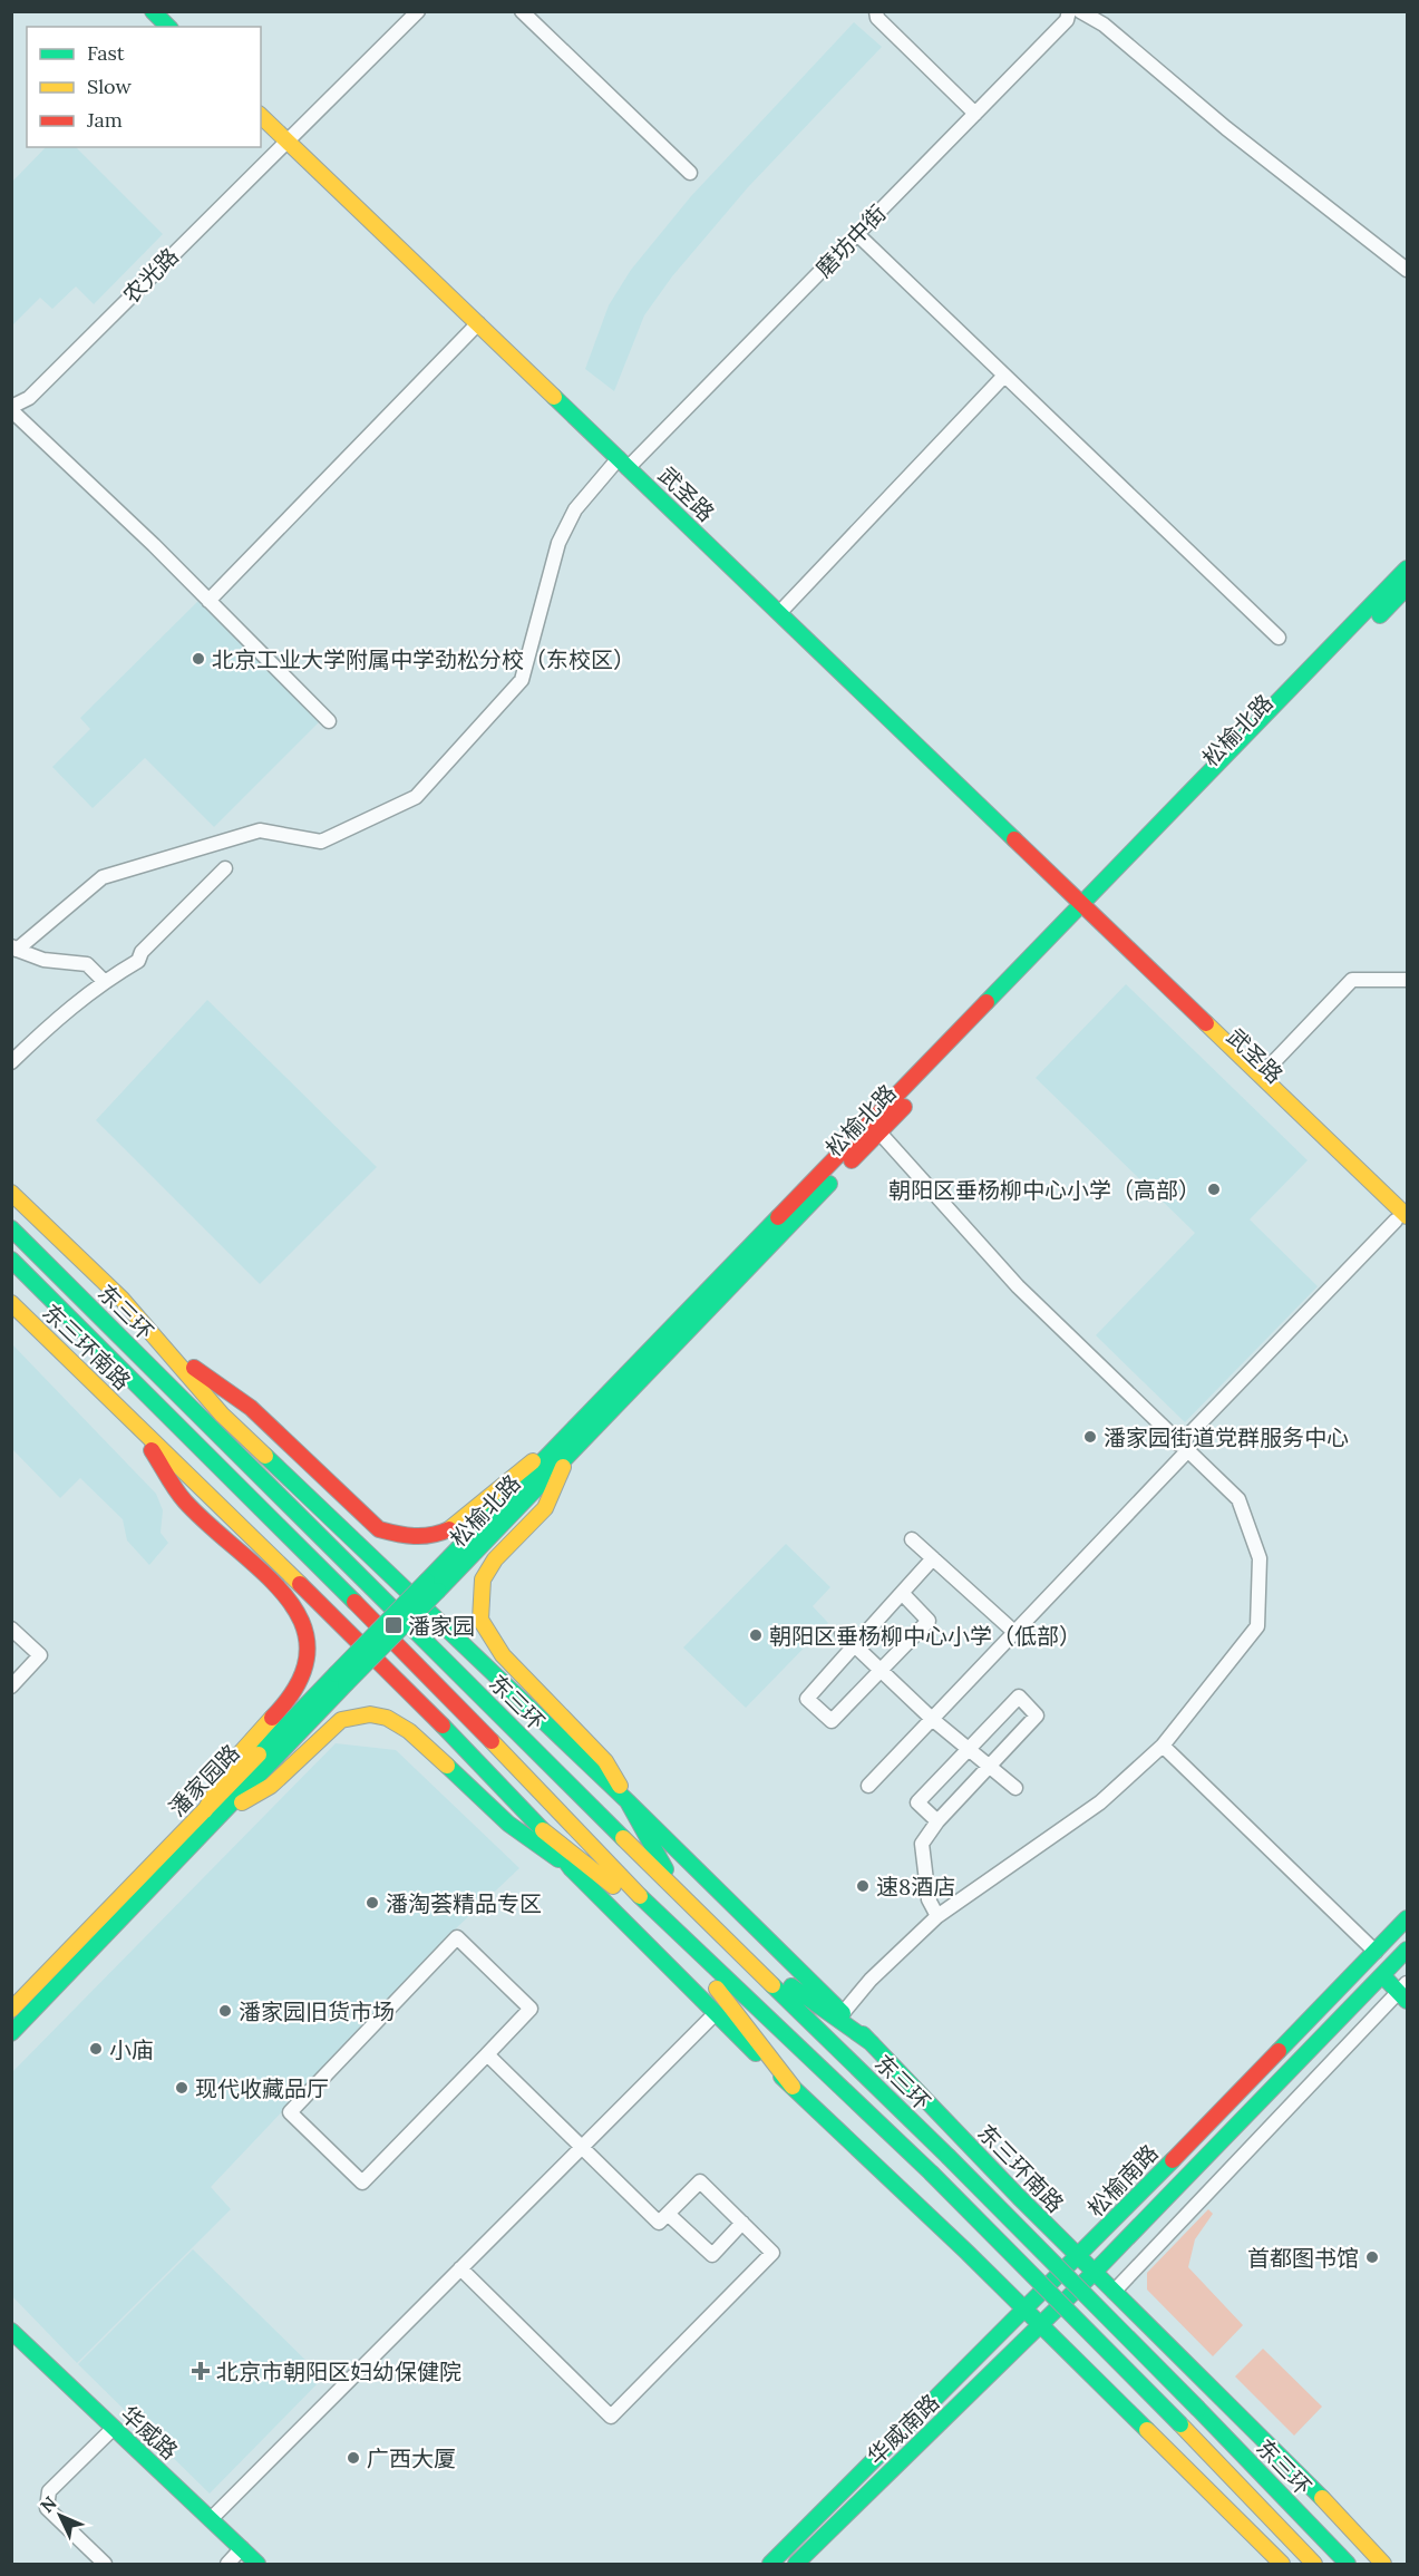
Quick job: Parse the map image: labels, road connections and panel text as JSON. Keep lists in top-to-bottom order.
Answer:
{
  "streets": {
    "main road": [
      "武圣路",
      "松榆北路",
      "东三环",
      "东三环南路",
      "潘家园路",
      "松榆南路",
      "华威南路",
      "华威路"
    ],
    "street": ["磨坊中街", "农光路"]
  },
  "crossings": [
    ["磨坊中街", "武圣路"],
    ["农光路", "武圣路"],
    ["武圣路", "松榆北路"],
    ["松榆北路", "潘家园路"],
    ["东三环南路", "松榆南路"],
    ["松榆南路", "华威南路"]
  ],
  "places": {
    "other": [
      "北京工业大学附属中学劲松分校（东校区）",
      "朝阳区垂杨柳中心小学（高部）",
      "潘家园街道党群服务中心",
      "朝阳区垂杨柳中心小学（低部）",
      "速8酒店",
      "潘淘荟精品专区",
      "潘家园旧货市场",
      "小庙",
      "现代收藏品厅",
      "首都图书馆",
      "广西大厦"
    ],
    "transit": ["潘家园"],
    "health": ["北京市朝阳区妇幼保健院"]
  },
  "legend": ["Fast", "Slow", "Jam"],
  "north": "top left"
}
